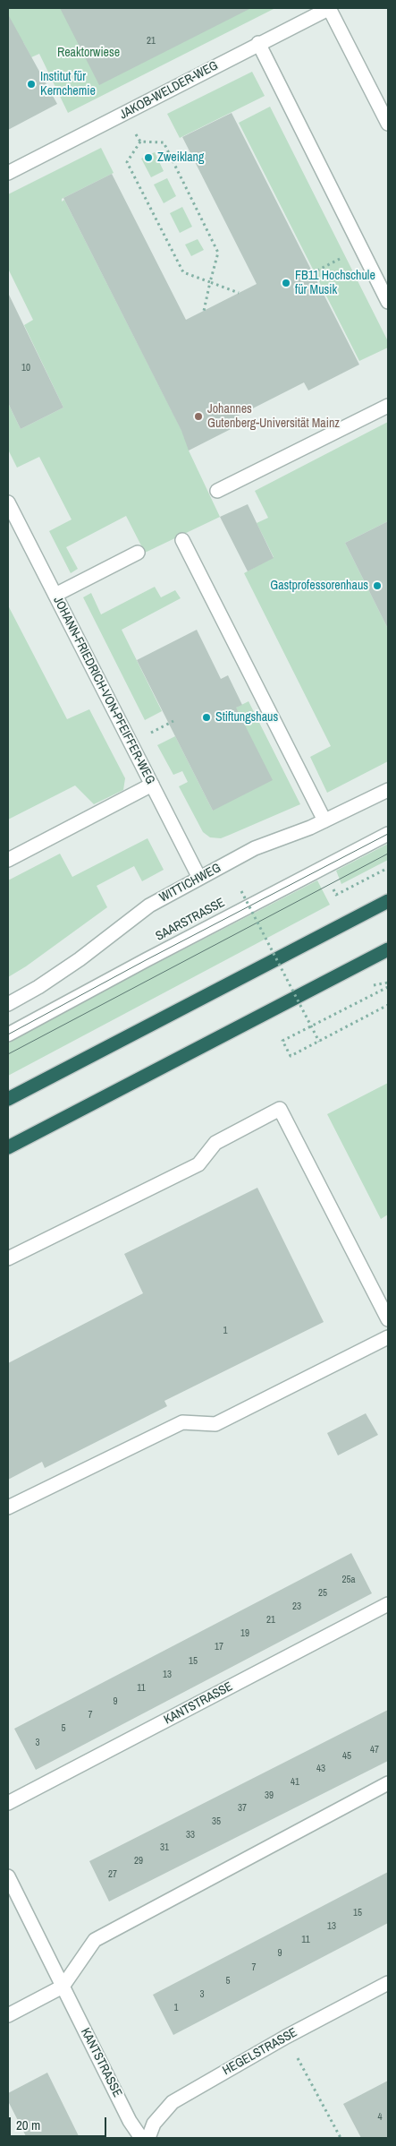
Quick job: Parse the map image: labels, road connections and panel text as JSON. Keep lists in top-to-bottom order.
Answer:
{
  "streets": {
    "street": [
      "JAKOB-WELDER-WEG",
      "JOHANN-FRIEDRICH-VON-PFEIFFER-WEG",
      "WITTICHWEG",
      "SAARSTRASSE",
      "KANTSTRASSE",
      "HEGELSTRASSE"
    ]
  },
  "crossings": [
    ["JOHANN-FRIEDRICH-VON-PFEIFFER-WEG", "WITTICHWEG"]
  ],
  "parks": ["Reaktorwiese"],
  "places": [
    "Institut für Kernchemie",
    "Zweiklang",
    "FB11 Hochschule für Musik",
    "Johannes Gutenberg-Universität Mainz",
    "Gastprofessorenhaus",
    "Stiftungshaus"
  ],
  "house_numbers": [
    "21",
    "10",
    "1",
    "25a",
    "25",
    "23",
    "21",
    "19",
    "17",
    "15",
    "13",
    "11",
    "9",
    "7",
    "5",
    "3",
    "47",
    "45",
    "43",
    "41",
    "39",
    "37",
    "35",
    "33",
    "31",
    "29",
    "27",
    "15",
    "13",
    "11",
    "9",
    "7",
    "5",
    "3",
    "1",
    "4"
  ],
  "scale_bar": "20 m"
}
